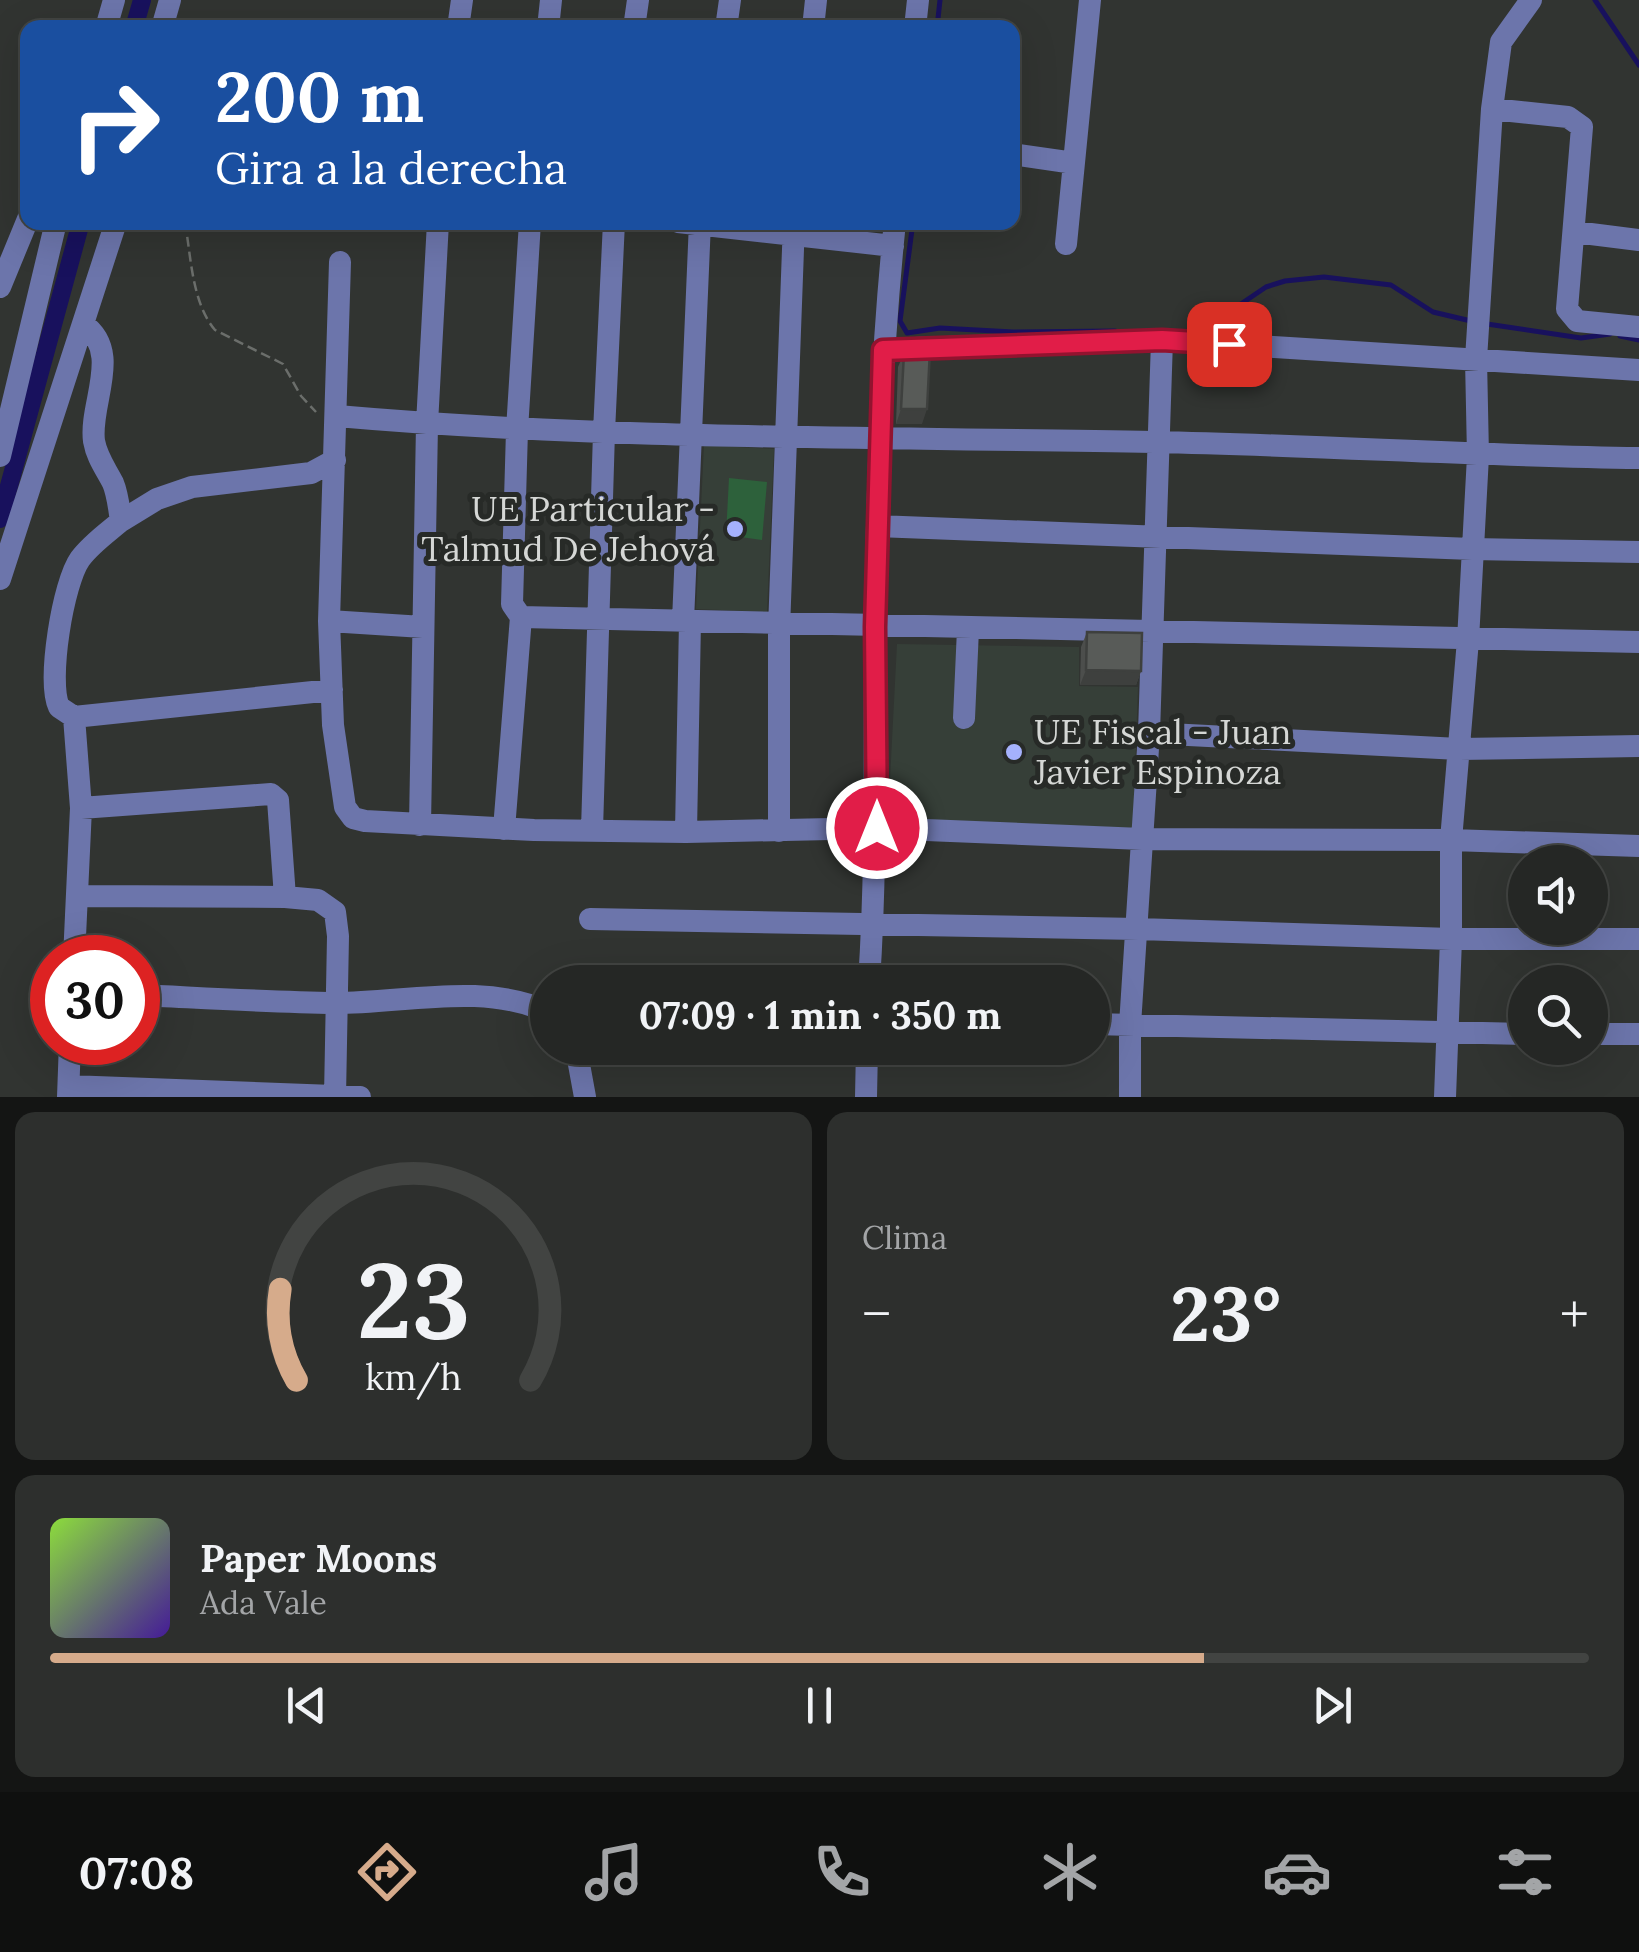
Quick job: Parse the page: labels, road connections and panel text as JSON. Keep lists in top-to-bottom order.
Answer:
{
  "places": ["UE Particular - Talmud De Jehová", "UE Fiscal - Juan Javier Espinoza"],
  "page": {
    "turn": ["200 m", "Gira a la derecha"],
    "limit": "30",
    "trip": "07:09 · 1 min · 350 m",
    "tile": "Clima",
    "heat": ["−", "23°", "+"],
    "song": ["Paper Moons", "Ada Vale"],
    "tabs": "07:08",
    "gauge": ["23", "km/h"]
  }
}
